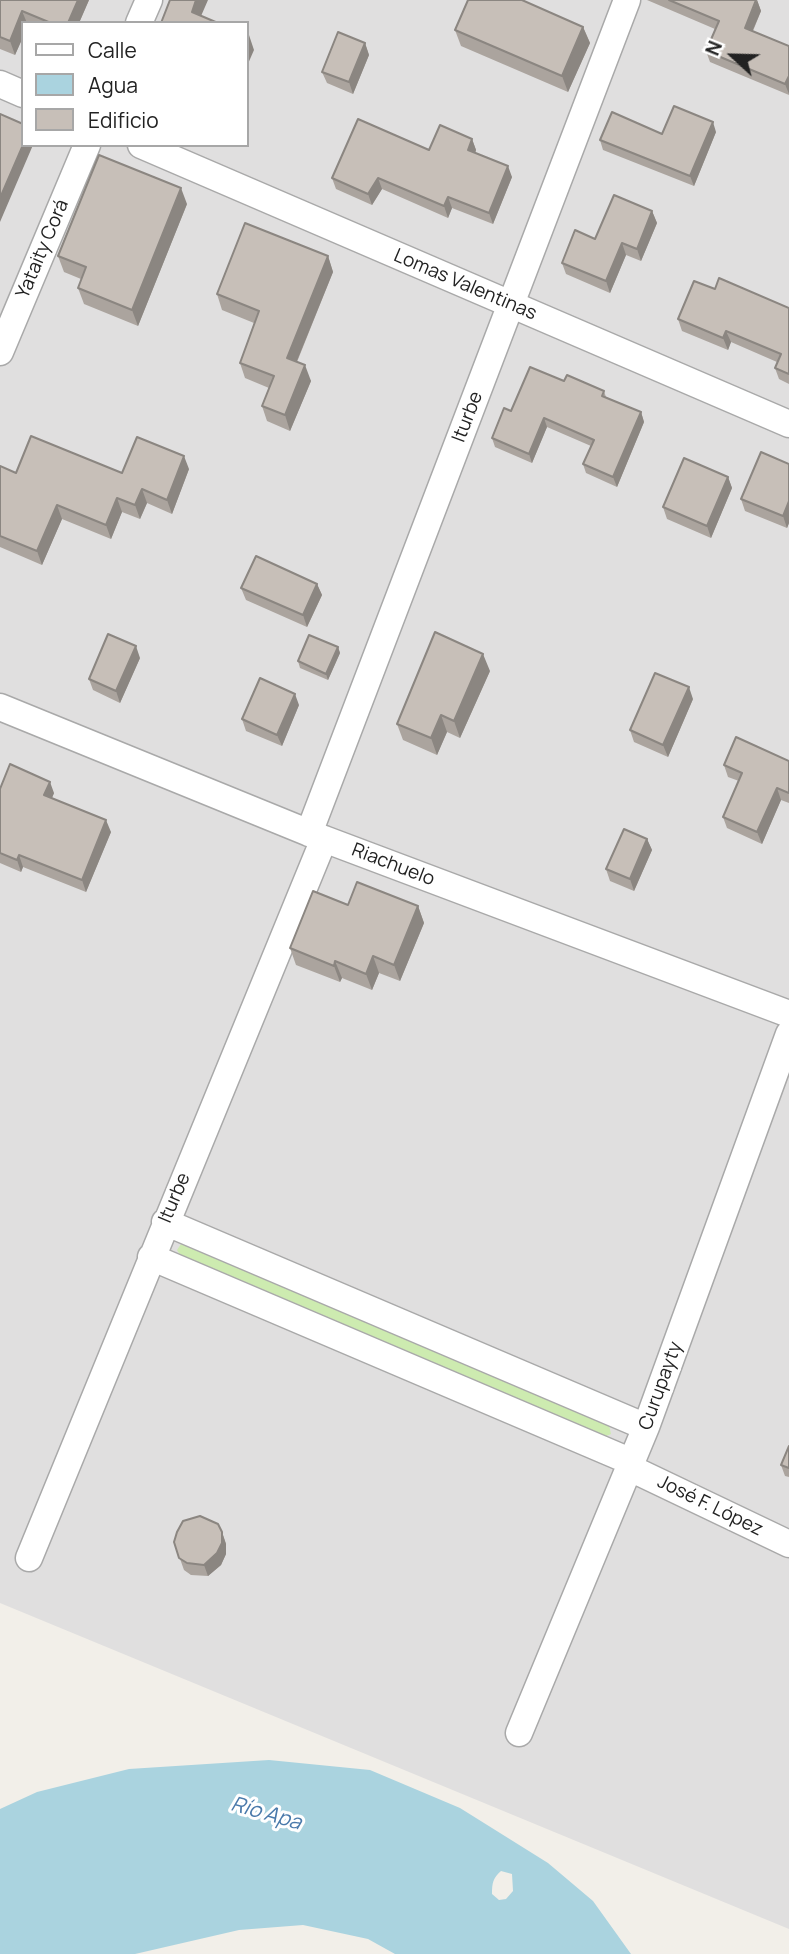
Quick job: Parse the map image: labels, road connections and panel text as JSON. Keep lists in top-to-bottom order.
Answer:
{
  "streets": {
    "street": [
      "Yataity Corá",
      "Lomas Valentinas",
      "Iturbe",
      "Riachuelo",
      "Curupayty",
      "José F. López"
    ]
  },
  "crossings": [
    ["Lomas Valentinas", "Iturbe"],
    ["Iturbe", "Riachuelo"],
    ["Iturbe", "José F. López"],
    ["Curupayty", "José F. López"]
  ],
  "water": ["Río Apa"],
  "legend": ["Calle", "Agua", "Edificio"],
  "north": "left"
}
